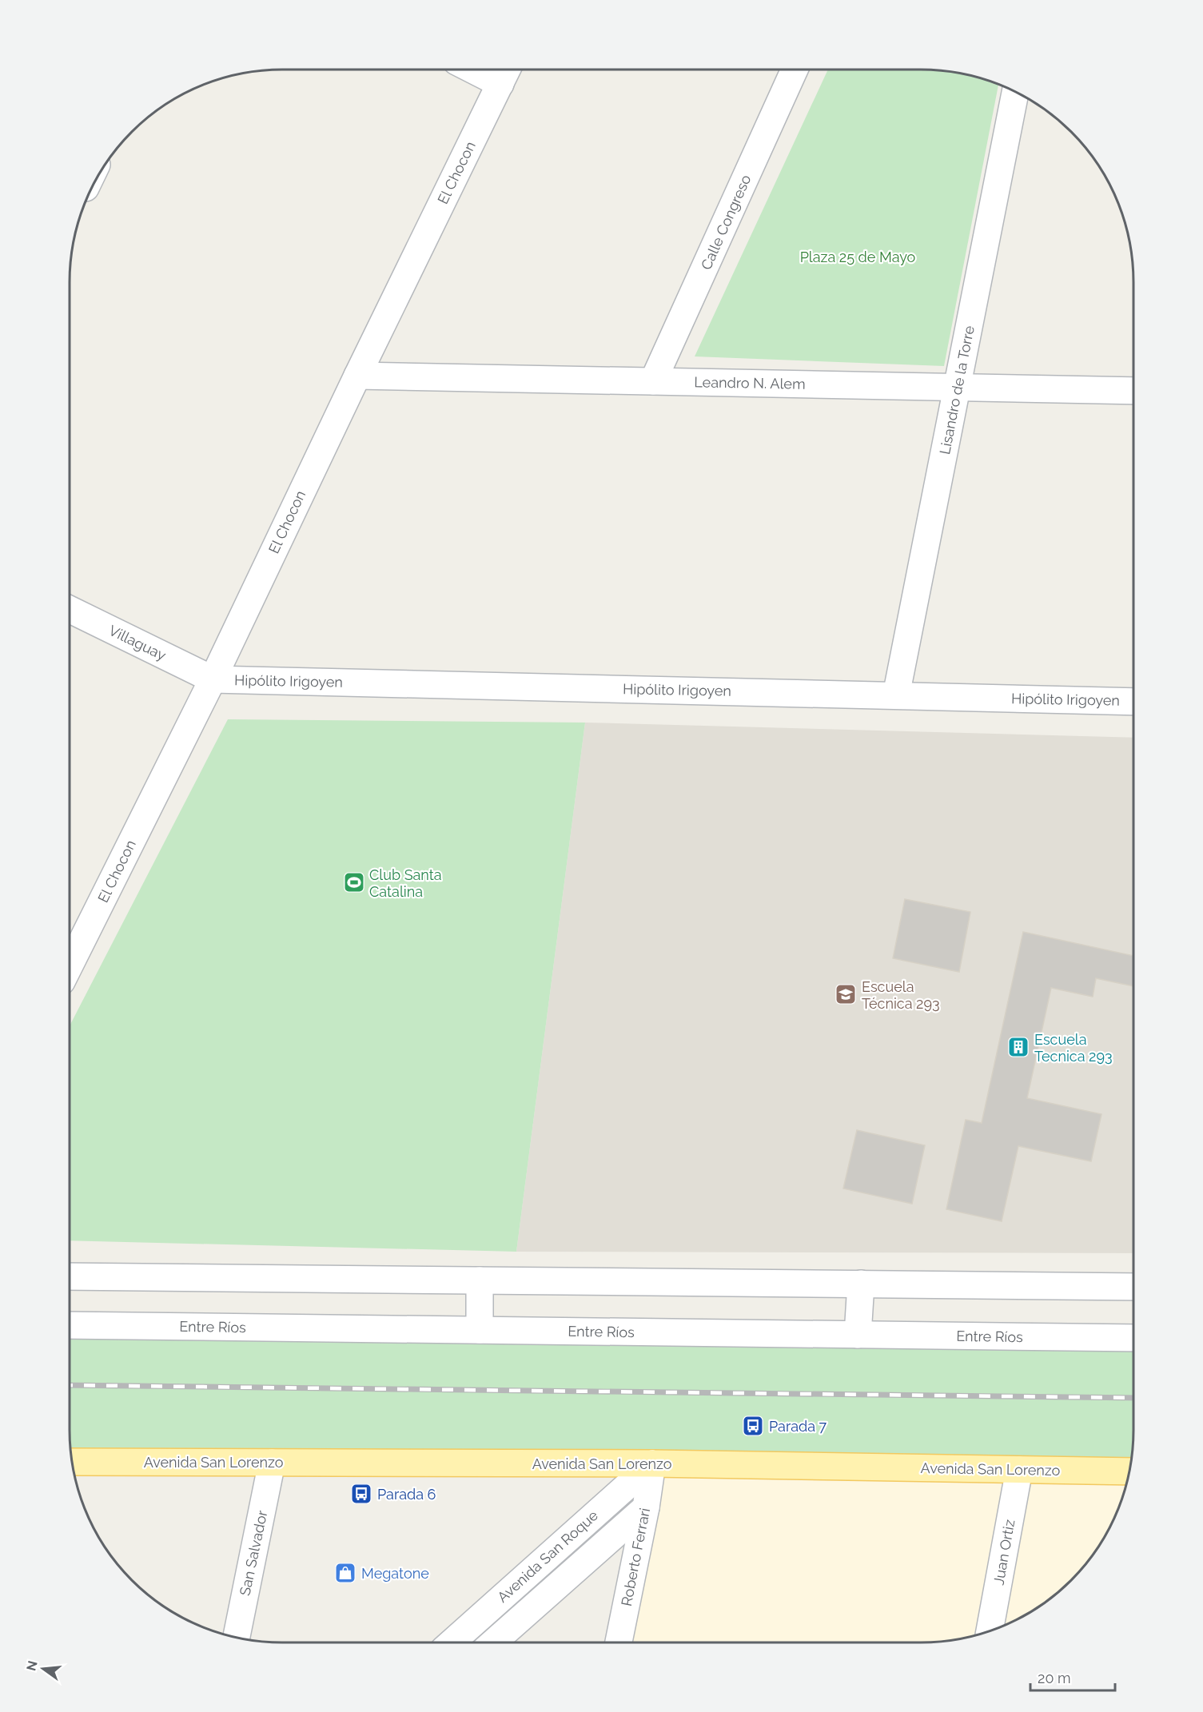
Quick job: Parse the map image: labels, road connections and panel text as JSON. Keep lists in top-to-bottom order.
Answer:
{
  "streets": {
    "main road": ["Avenida San Lorenzo"],
    "street": [
      "El Chocon",
      "Calle Congreso",
      "Leandro N. Alem",
      "Lisandro de la Torre",
      "Villaguay",
      "Hipólito Irigoyen",
      "Entre Ríos",
      "Juan Ortiz",
      "San Salvador",
      "Avenida San Roque",
      "Roberto Ferrari"
    ]
  },
  "crossings": [
    ["El Chocon", "Leandro N. Alem"],
    ["El Chocon", "Villaguay"],
    ["El Chocon", "Hipólito Irigoyen"],
    ["Calle Congreso", "Leandro N. Alem"],
    ["Leandro N. Alem", "Lisandro de la Torre"],
    ["Lisandro de la Torre", "Hipólito Irigoyen"],
    ["Villaguay", "Hipólito Irigoyen"],
    ["Avenida San Lorenzo", "Juan Ortiz"],
    ["Avenida San Lorenzo", "San Salvador"],
    ["Avenida San Lorenzo", "Avenida San Roque"],
    ["Avenida San Lorenzo", "Roberto Ferrari"],
    ["Avenida San Roque", "Roberto Ferrari"]
  ],
  "parks": ["Plaza 25 de Mayo"],
  "places": {
    "sports": ["Club Santa Catalina"],
    "school or university": ["Escuela Técnica 293"],
    "building": ["Escuela Tecnica 293"],
    "bus stop": ["Parada 7", "Parada 6"],
    "shop": ["Megatone"]
  },
  "scale_bar": "20 m",
  "north": "left"
}
